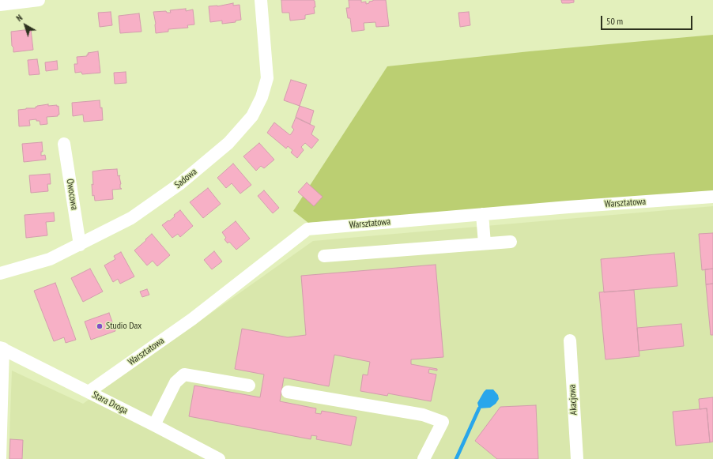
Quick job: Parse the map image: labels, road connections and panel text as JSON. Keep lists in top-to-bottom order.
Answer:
{
  "streets": {
    "street": [
      "Sadowa",
      "Owocowa",
      "Warsztatowa",
      "Akacjowa",
      "Stara Droga"
    ]
  },
  "crossings": [
    ["Sadowa", "Owocowa"],
    ["Warsztatowa", "Stara Droga"]
  ],
  "places": ["Studio Dax"],
  "scale_bar": "50 m",
  "north": "top left"
}
